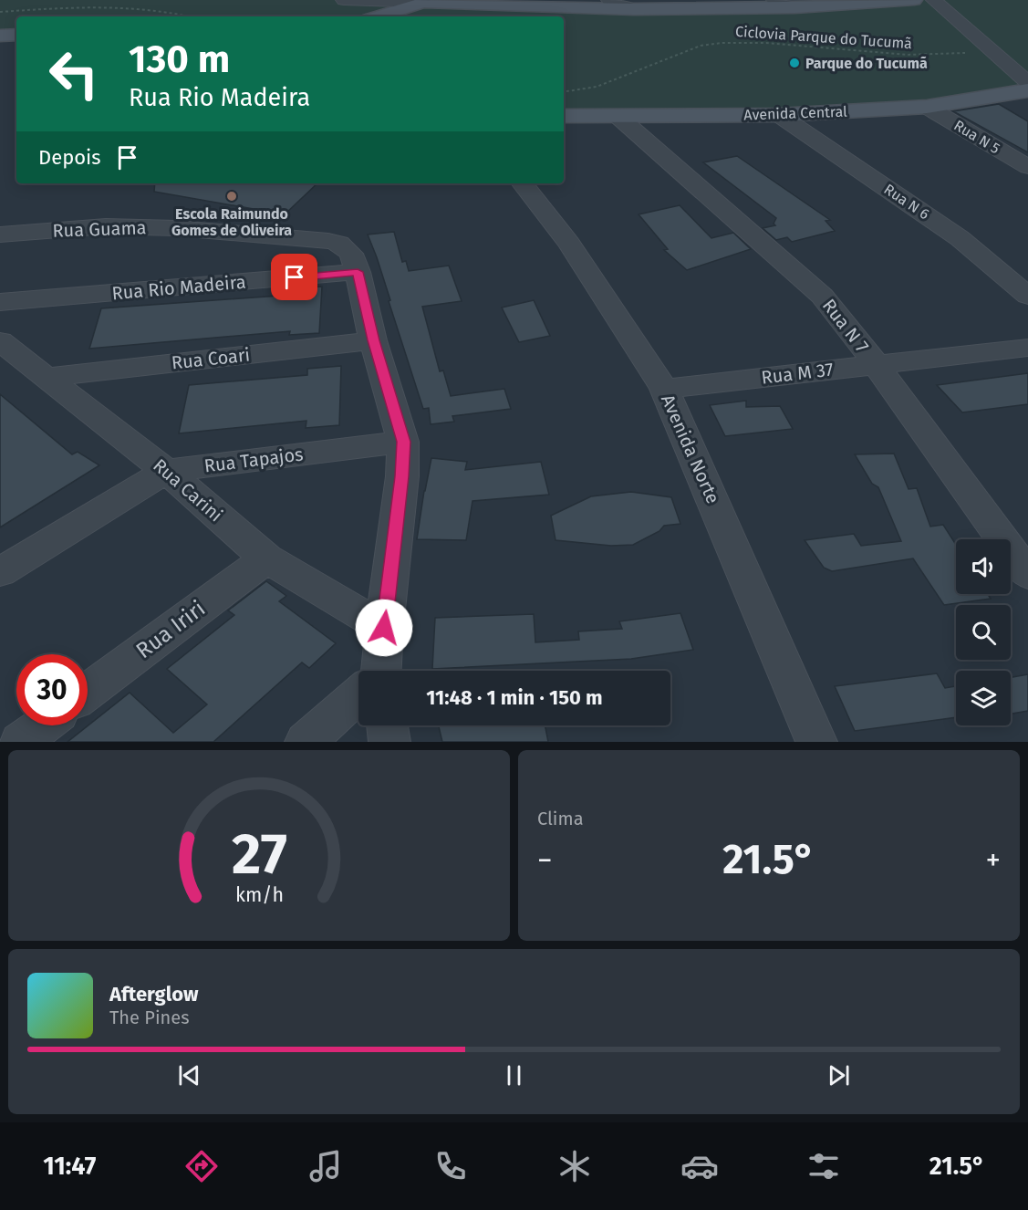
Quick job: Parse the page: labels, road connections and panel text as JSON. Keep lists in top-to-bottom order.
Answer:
{
  "streets": {
    "street": [
      "Avenida Central",
      "Rua N 5",
      "Rua N 6",
      "Rua Guama",
      "Rua Rio Madeira",
      "Rua N 7",
      "Rua Coari",
      "Rua M 37",
      "Avenida Norte",
      "Rua Tapajos",
      "Rua Carini",
      "Rua Iriri"
    ],
    "path": ["Ciclovia Parque do Tucumã"]
  },
  "crossings": [
    ["Avenida Central", "Rua N 5"],
    ["Avenida Central", "Rua N 6"],
    ["Avenida Central", "Rua N 7"],
    ["Rua Guama", "Rua Rio Madeira"],
    ["Rua Guama", "Rua Coari"],
    ["Rua Guama", "Rua Tapajos"],
    ["Rua Guama", "Rua Carini"],
    ["Rua N 7", "Rua M 37"],
    ["Rua Coari", "Rua Carini"],
    ["Rua M 37", "Avenida Norte"],
    ["Rua Tapajos", "Rua Carini"],
    ["Rua Carini", "Rua Iriri"]
  ],
  "places": ["Parque do Tucumã", "Escola Raimundo Gomes de Oliveira"],
  "page": {
    "turn": ["130 m", "Rua Rio Madeira"],
    "then": "Depois",
    "limit": "30",
    "trip": "11:48 · 1 min · 150 m",
    "tile": "Clima",
    "heat": ["−", "21.5°", "+"],
    "song": ["Afterglow", "The Pines"],
    "tabs": ["11:47", "21.5°"],
    "gauge": ["27", "km/h"]
  }
}
